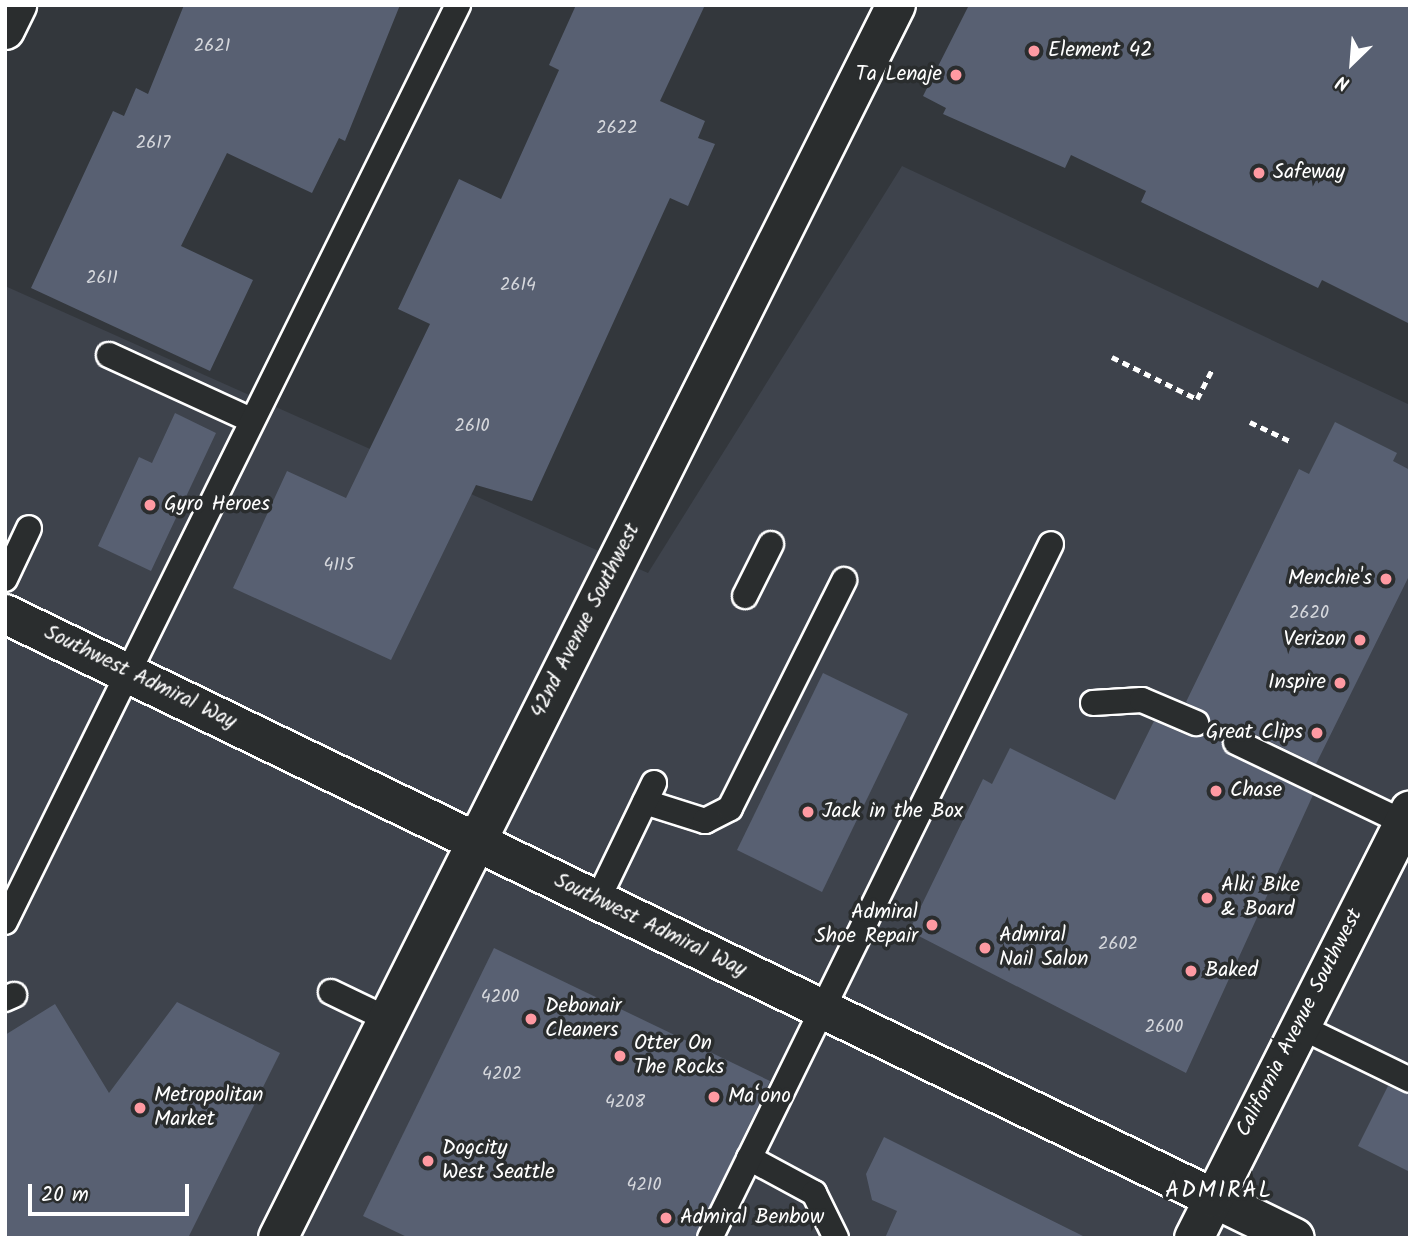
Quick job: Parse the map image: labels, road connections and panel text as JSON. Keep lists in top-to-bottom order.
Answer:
{
  "streets": {
    "main road": ["42nd Avenue Southwest", "Southwest Admiral Way", "California Avenue Southwest"]
  },
  "crossings": [
    ["42nd Avenue Southwest", "Southwest Admiral Way"],
    ["Southwest Admiral Way", "California Avenue Southwest"]
  ],
  "districts": ["ADMIRAL"],
  "places": [
    "Element 42",
    "Ta Lenaje",
    "Safeway",
    "Gyro Heroes",
    "Menchie's",
    "Verizon",
    "Inspire",
    "Great Clips",
    "Chase",
    "Jack in the Box",
    "Alki Bike & Board",
    "Admiral Shoe Repair",
    "Admiral Nail Salon",
    "Baked",
    "Debonair Cleaners",
    "Otter On The Rocks",
    "Ma‘ono",
    "Metropolitan Market",
    "Dogcity West Seattle",
    "Admiral Benbow"
  ],
  "house_numbers": [
    "2621",
    "2622",
    "2617",
    "2611",
    "2614",
    "2610",
    "4115",
    "2620",
    "2602",
    "4200",
    "2600",
    "4202",
    "4208",
    "4210"
  ],
  "scale_bar": "20 m",
  "north": "bottom left"
}
